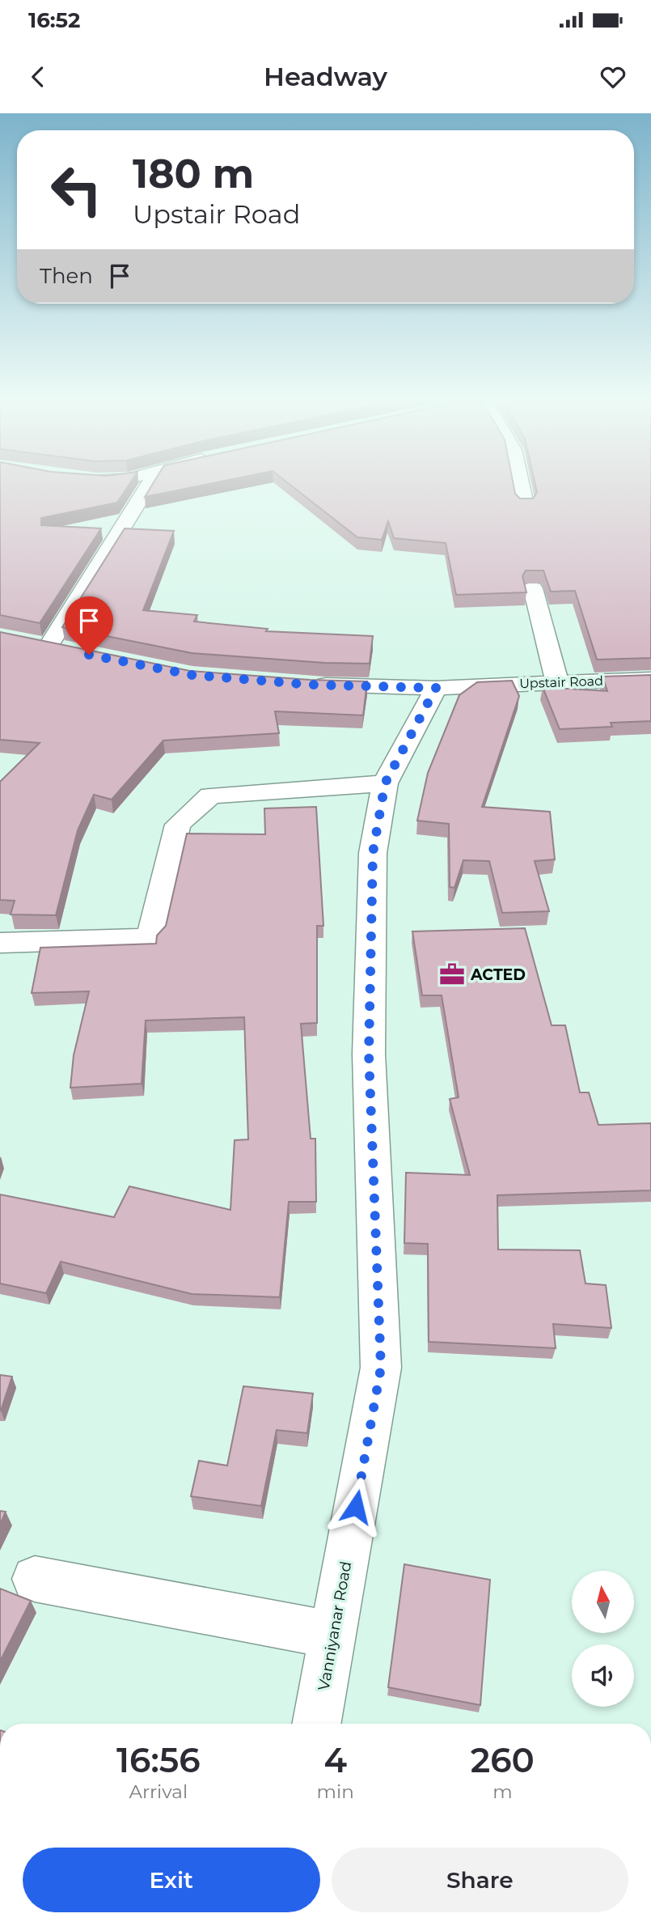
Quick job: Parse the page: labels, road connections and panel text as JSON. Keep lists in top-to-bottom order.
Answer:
{
  "streets": {
    "street": ["Upstair Road", "Vanniyanar Road"]
  },
  "crossings": [
    ["Upstair Road", "Vanniyanar Road"]
  ],
  "places": {
    "office": ["ACTED"]
  },
  "north": "top",
  "page": {
    "status": "16:52",
    "header": "Headway",
    "turn": ["180 m", "Upstair Road"],
    "then": "Then",
    "eta": [
      "16:56",
      "Arrival",
      "4",
      "min",
      "260",
      "m"
    ],
    "buttons": ["Exit", "Share"]
  }
}
